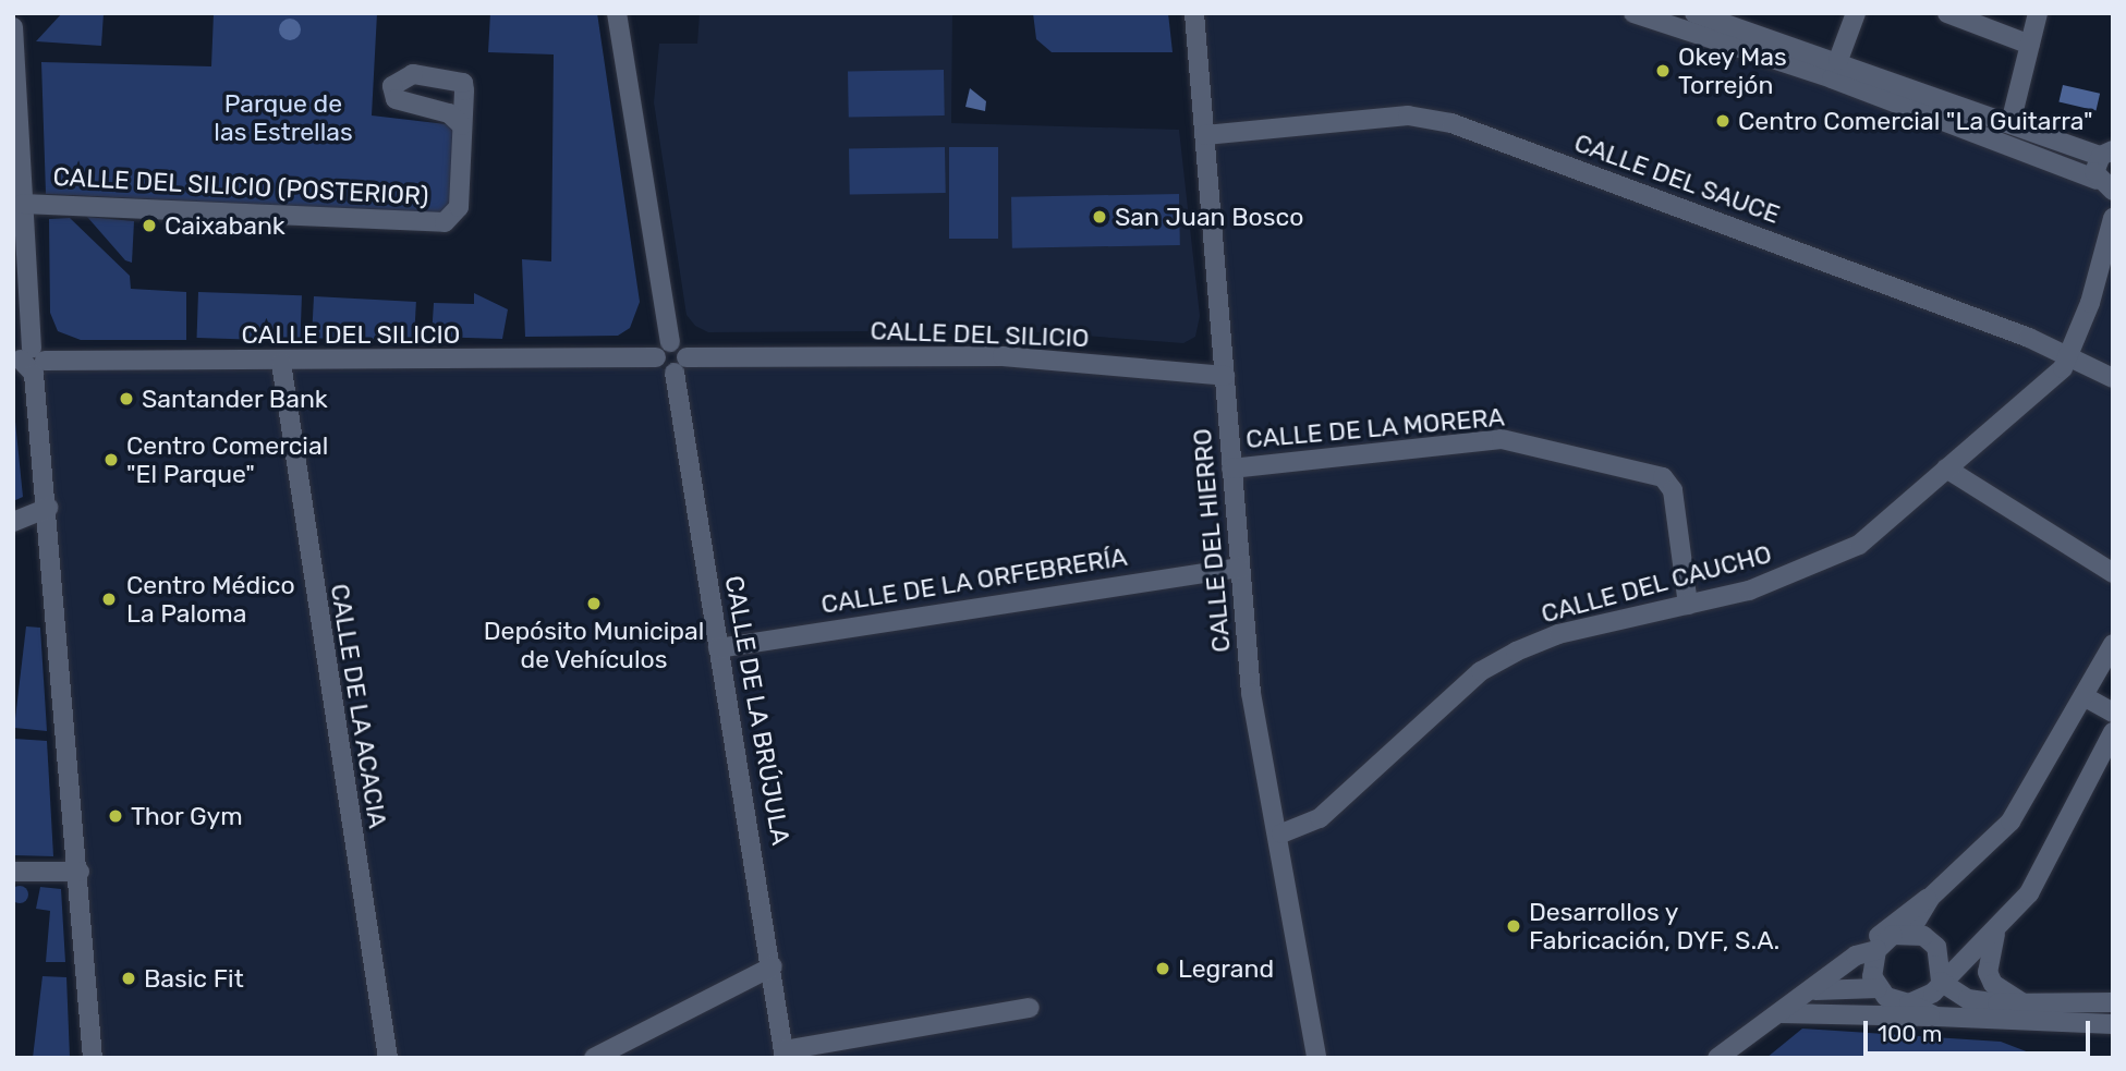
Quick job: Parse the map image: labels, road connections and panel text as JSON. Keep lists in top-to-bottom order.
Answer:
{
  "streets": {
    "street": [
      "CALLE DEL SAUCE",
      "CALLE DEL SILICIO (POSTERIOR)",
      "CALLE DEL SILICIO",
      "CALLE DE LA MORERA",
      "CALLE DEL HIERRO",
      "CALLE DE LA ORFEBRERÍA",
      "CALLE DEL CAUCHO",
      "CALLE DE LA ACACIA",
      "CALLE DE LA BRÚJULA"
    ]
  },
  "crossings": [
    ["CALLE DEL SAUCE", "CALLE DEL HIERRO"],
    ["CALLE DEL SAUCE", "CALLE DEL CAUCHO"],
    ["CALLE DEL SILICIO", "CALLE DEL HIERRO"],
    ["CALLE DEL SILICIO", "CALLE DE LA ACACIA"],
    ["CALLE DEL SILICIO", "CALLE DE LA BRÚJULA"],
    ["CALLE DE LA MORERA", "CALLE DEL HIERRO"],
    ["CALLE DE LA MORERA", "CALLE DEL CAUCHO"],
    ["CALLE DEL HIERRO", "CALLE DE LA ORFEBRERÍA"],
    ["CALLE DEL HIERRO", "CALLE DEL CAUCHO"],
    ["CALLE DE LA ORFEBRERÍA", "CALLE DE LA BRÚJULA"]
  ],
  "parks": ["Parque de las Estrellas"],
  "places": [
    "Okey Mas Torrejón",
    "Centro Comercial \"La Guitarra\"",
    "San Juan Bosco",
    "Caixabank",
    "Santander Bank",
    "Centro Comercial \"El Parque\"",
    "Centro Médico La Paloma",
    "Depósito Municipal de Vehículos",
    "Thor Gym",
    "Desarrollos y Fabricación, DYF, S.A.",
    "Legrand",
    "Basic Fit"
  ],
  "scale_bar": "100 m"
}
